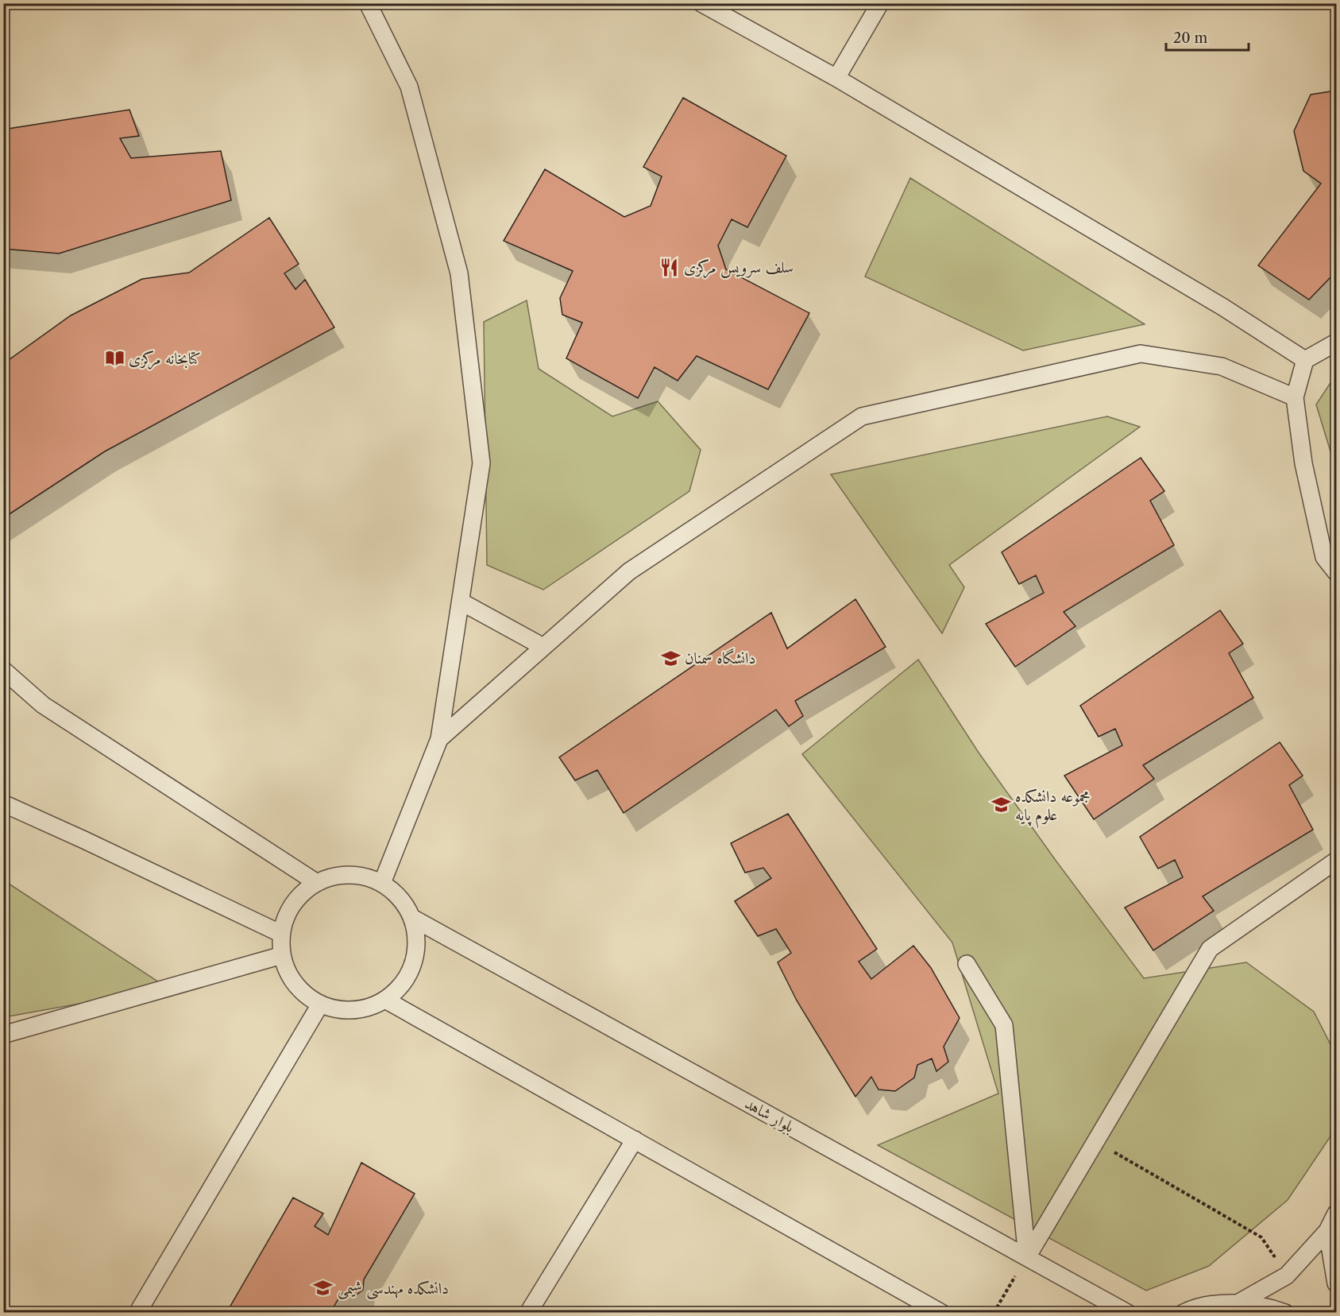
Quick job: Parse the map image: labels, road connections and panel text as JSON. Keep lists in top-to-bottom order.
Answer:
{
  "streets": {
    "lane": ["بلوار شاهد"]
  },
  "places": {
    "restaurant": ["سلف سرویس مرکزی"],
    "library": ["کتابخانه مرکزی"],
    "school or university": ["دانشگاه سمنان", "مجموعه دانشکده علوم پایه", "دانشکده مهندسی شیمی"]
  },
  "scale_bar": "20 m"
}
